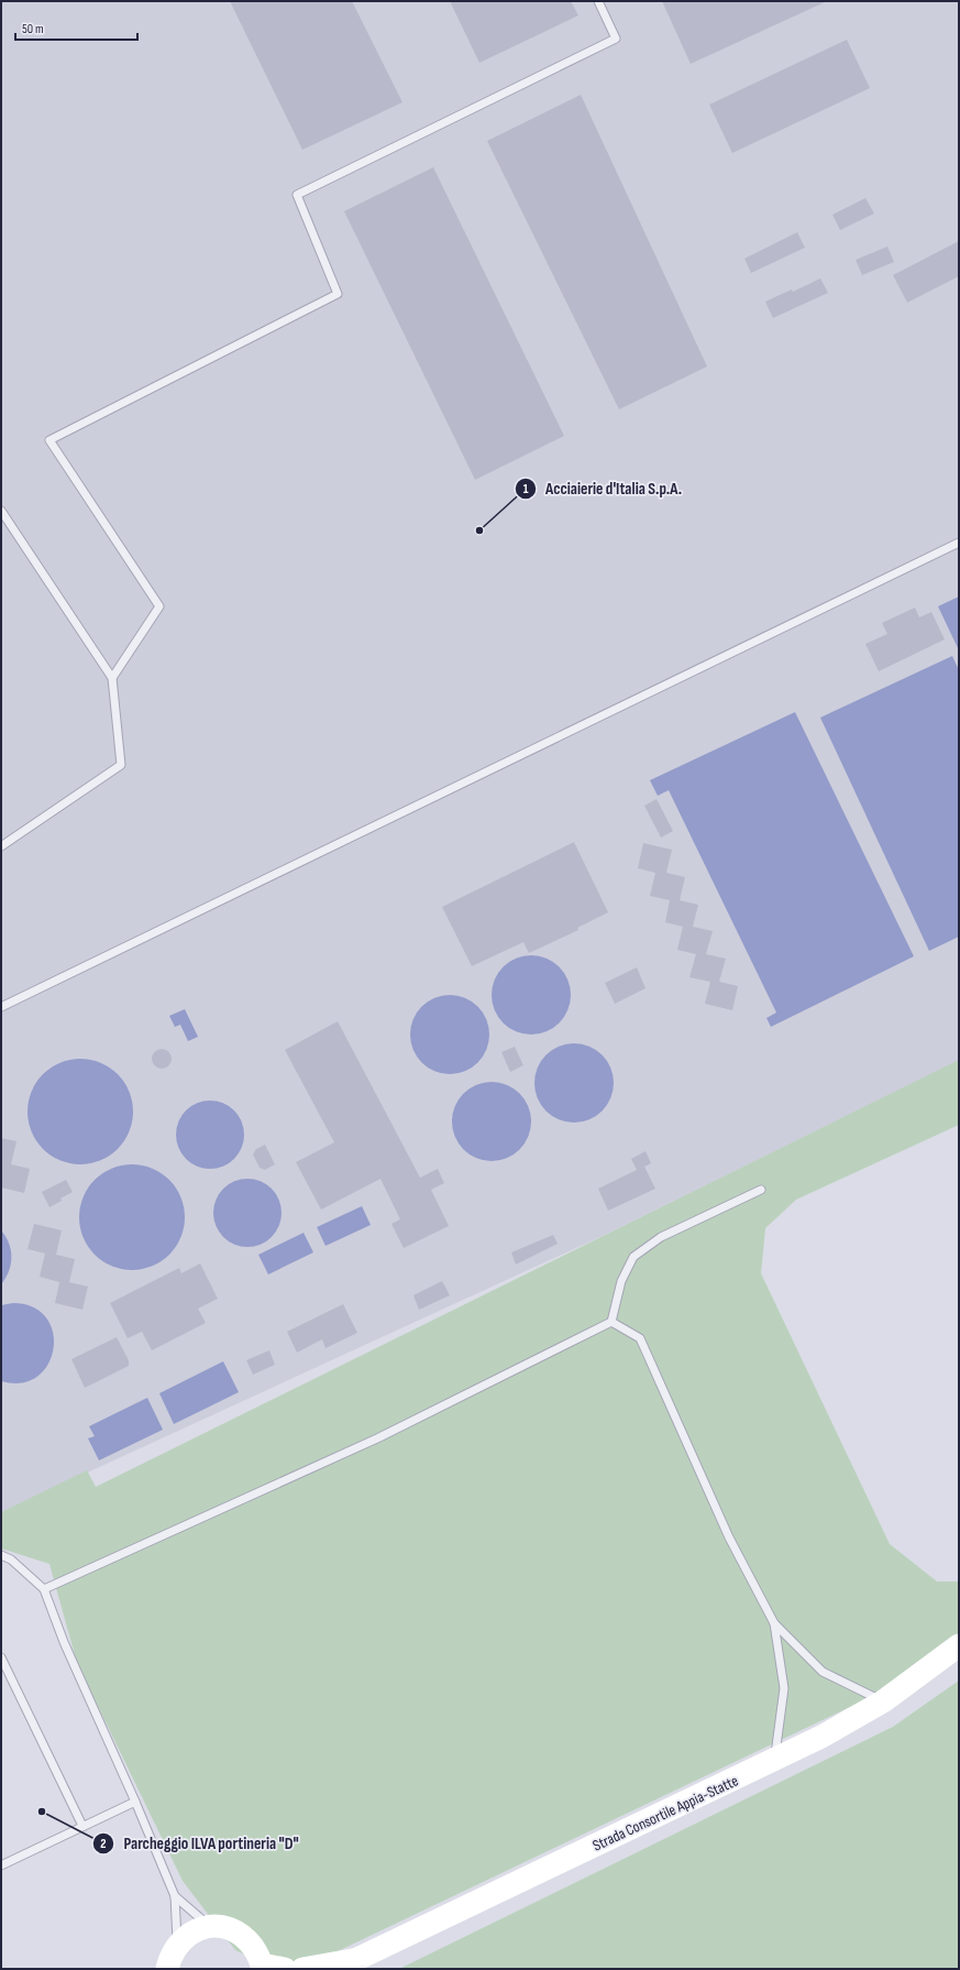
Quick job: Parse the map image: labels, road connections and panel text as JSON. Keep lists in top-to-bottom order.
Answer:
{
  "streets": {
    "street": ["Strada Consortile Appia-Statte"]
  },
  "places": ["Acciaierie d'Italia S.p.A.", "Parcheggio ILVA portineria \"D\""],
  "scale_bar": "50 m"
}
